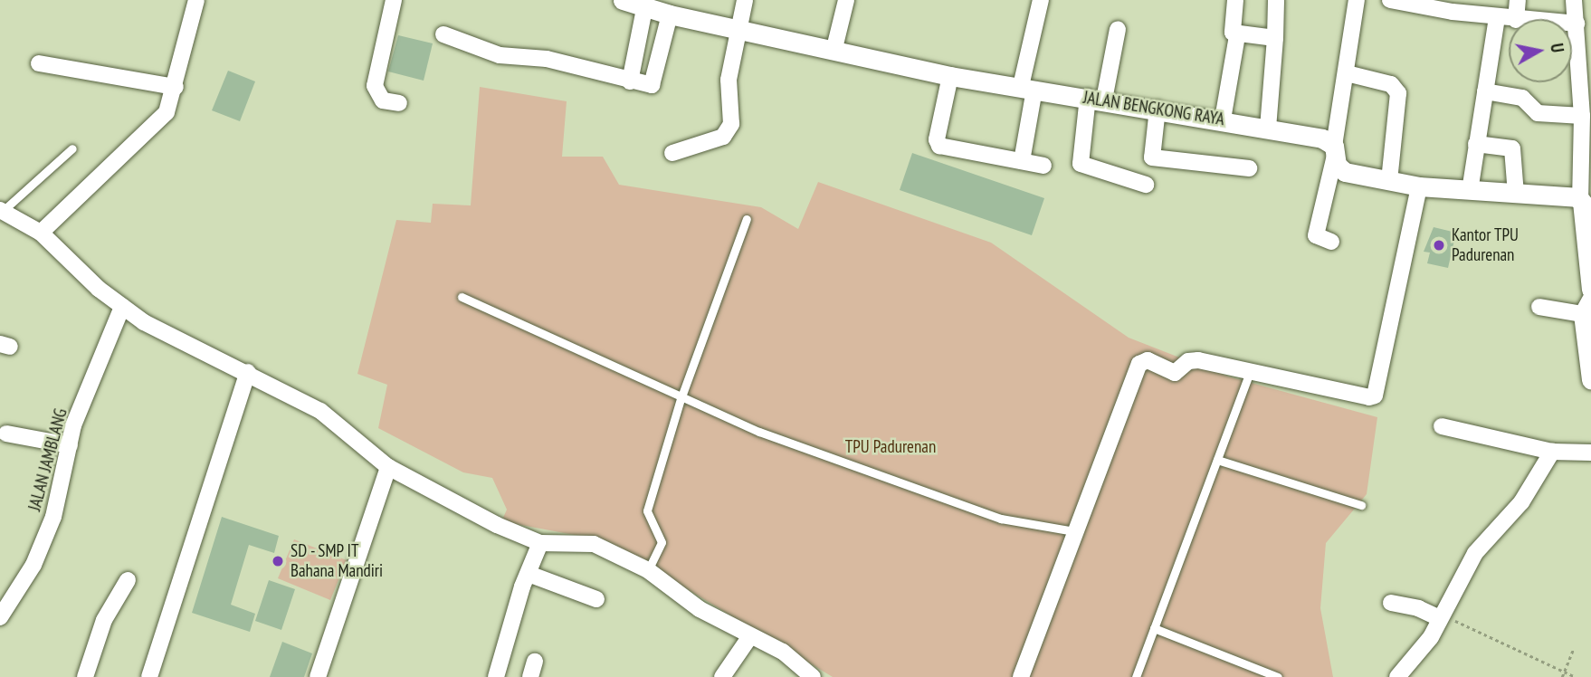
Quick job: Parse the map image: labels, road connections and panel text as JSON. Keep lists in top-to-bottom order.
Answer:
{
  "streets": {
    "street": ["JALAN BENGKONG RAYA", "JALAN JAMBLANG"]
  },
  "parks": ["TPU Padurenan"],
  "places": ["Kantor TPU Padurenan", "SD - SMP IT Bahana Mandiri"],
  "north": "right"
}
